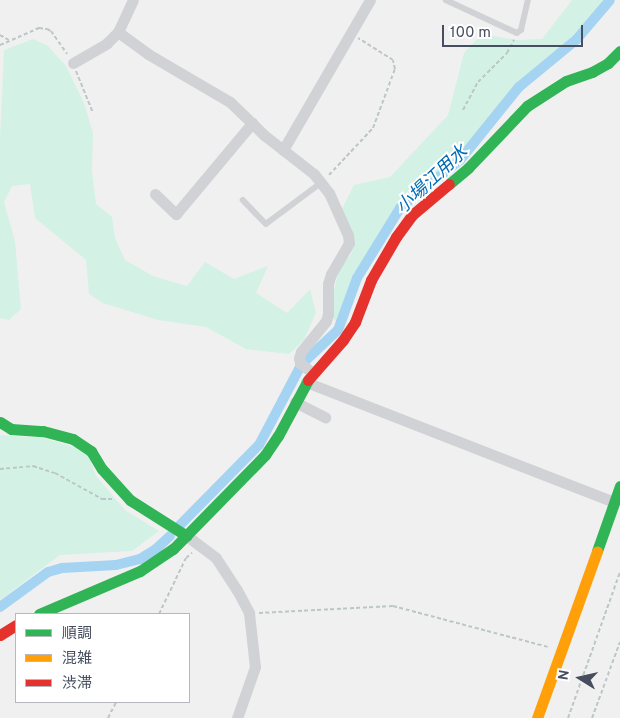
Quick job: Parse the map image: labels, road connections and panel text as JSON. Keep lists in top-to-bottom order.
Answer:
{
  "water": ["小場江用水"],
  "legend": ["順調", "混雑", "渋滞"],
  "scale_bar": "100 m",
  "north": "left"
}
